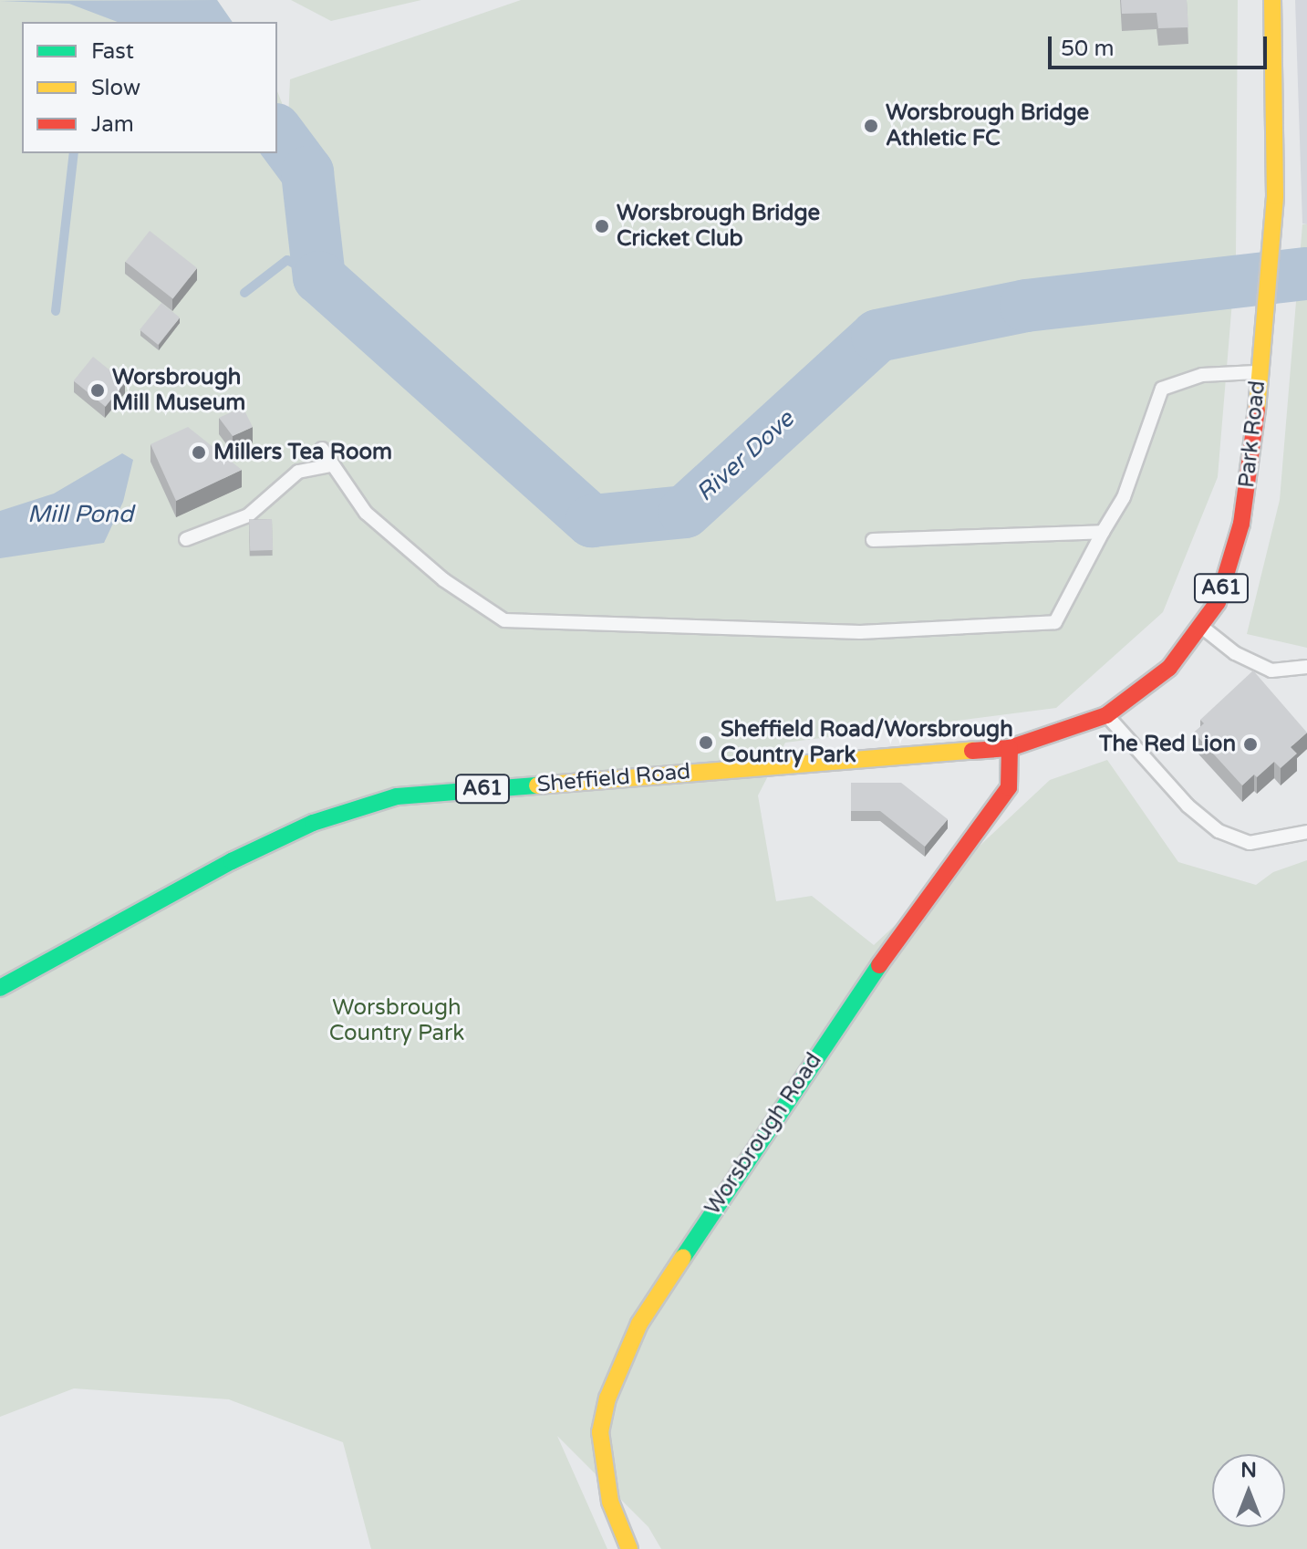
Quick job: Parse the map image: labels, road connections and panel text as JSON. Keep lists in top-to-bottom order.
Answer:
{
  "streets": {
    "main road": [
      "Park Road",
      "A61",
      "Sheffield Road",
      "Worsbrough Road"
    ]
  },
  "crossings": [
    ["Park Road", "Sheffield Road"],
    ["Park Road", "Worsbrough Road"],
    ["Sheffield Road", "Worsbrough Road"]
  ],
  "water": ["River Dove", "Mill Pond"],
  "parks": ["Worsbrough Country Park"],
  "places": [
    "Worsbrough Bridge Athletic FC",
    "Worsbrough Bridge Cricket Club",
    "Worsbrough Mill Museum",
    "Millers Tea Room",
    "Sheffield Road/Worsbrough Country Park",
    "The Red Lion"
  ],
  "legend": ["Fast", "Slow", "Jam"],
  "scale_bar": "50 m",
  "north": "top"
}
